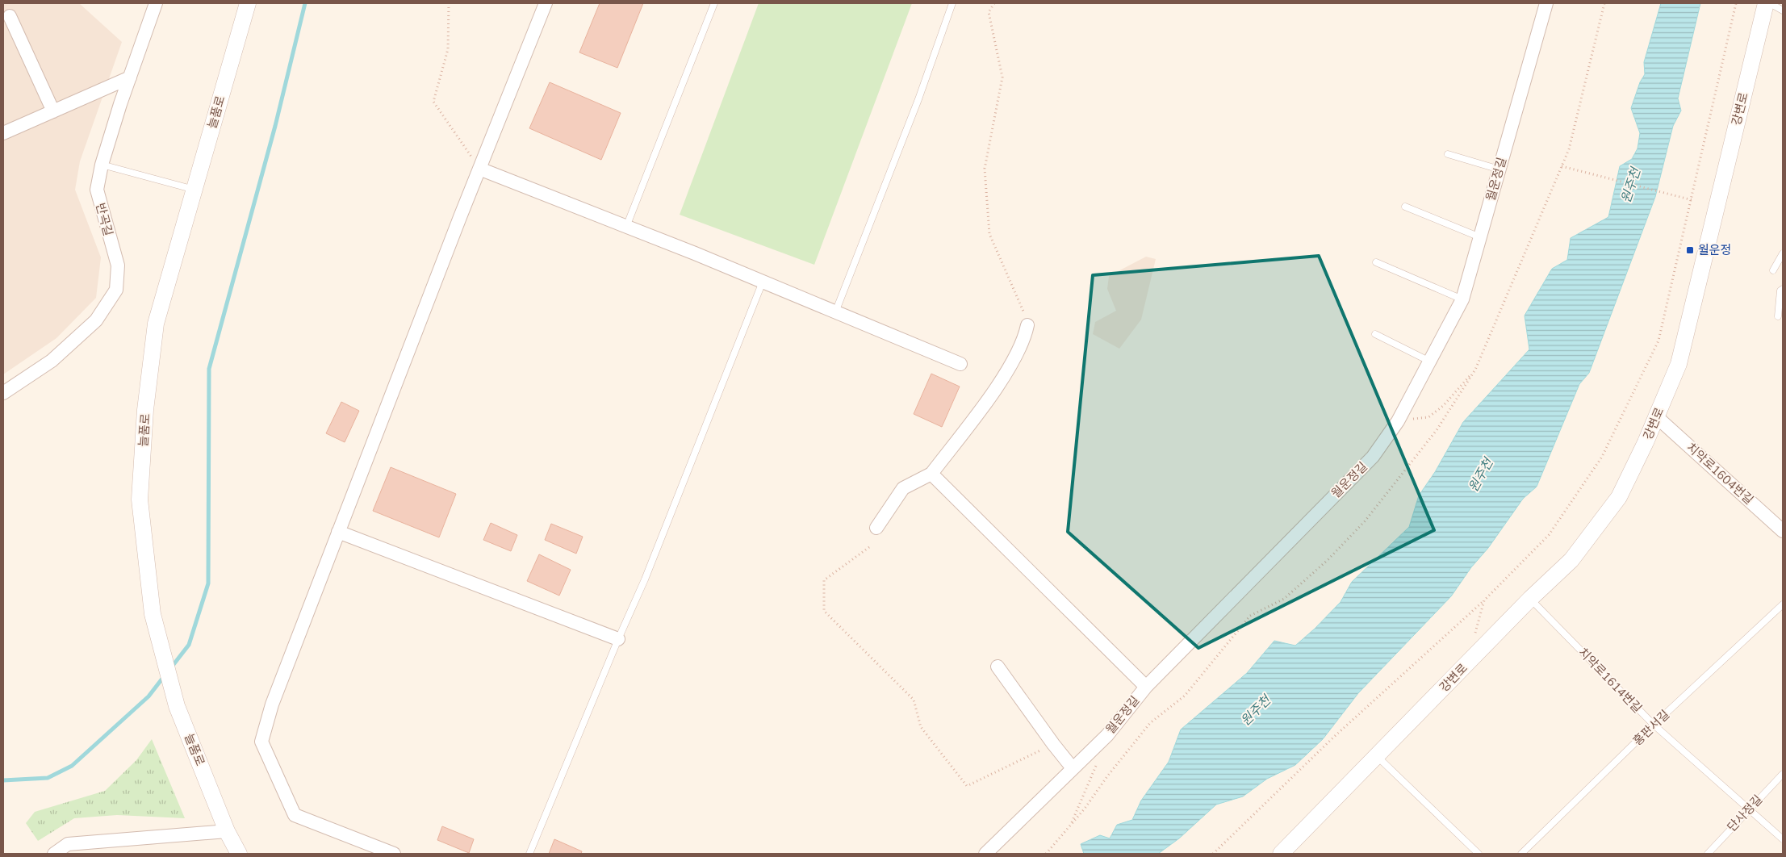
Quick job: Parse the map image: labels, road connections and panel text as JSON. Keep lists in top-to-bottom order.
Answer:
{
  "streets": {
    "street": [
      "강변로",
      "늘품로",
      "월운정길",
      "반곡길",
      "치악로1604번길"
    ],
    "lane": ["치악로1614번길", "홍판서길", "단사정길"]
  },
  "crossings": [
    ["강변로", "치악로1604번길"],
    ["강변로", "치악로1614번길"],
    ["치악로1614번길", "홍판서길"],
    ["치악로1614번길", "단사정길"]
  ],
  "water": ["원주천"],
  "places": {
    "transit": ["월운정"]
  }
}
